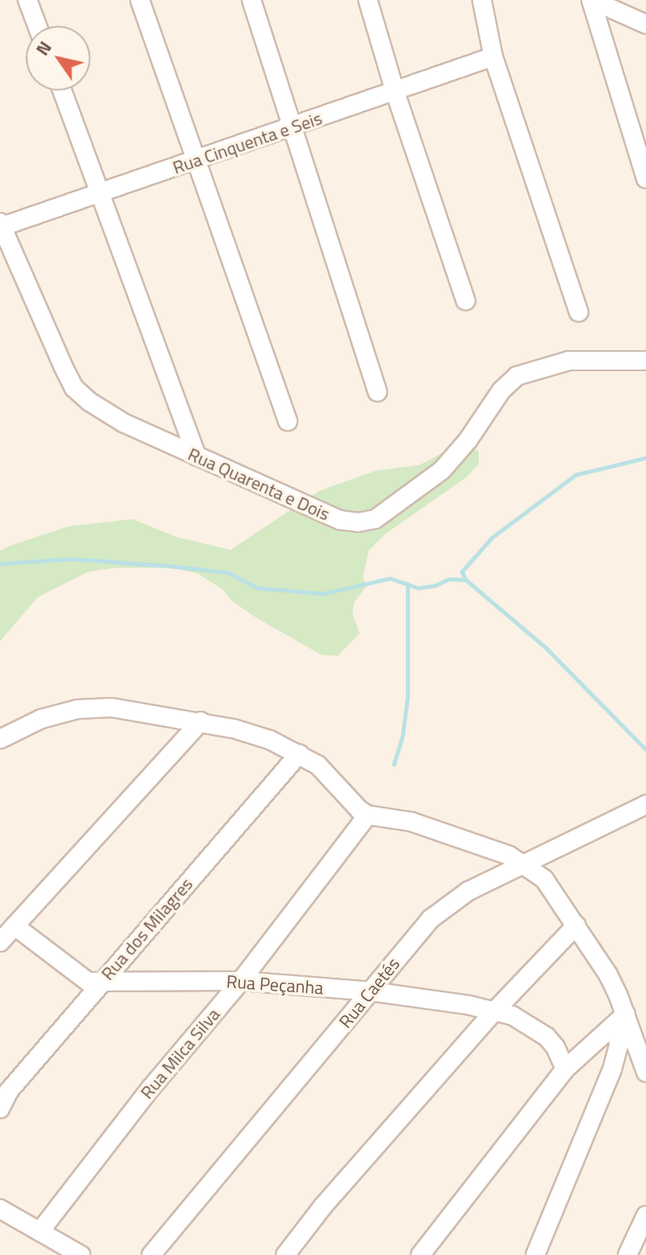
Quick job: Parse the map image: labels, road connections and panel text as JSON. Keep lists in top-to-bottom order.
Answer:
{
  "streets": {
    "street": [
      "Rua Cinquenta e Seis",
      "Rua Quarenta e Dois",
      "Rua dos Milagres",
      "Rua Peçanha",
      "Rua Caetés",
      "Rua Milca Silva"
    ]
  },
  "crossings": [
    ["Rua Cinquenta e Seis", "Rua Quarenta e Dois"],
    ["Rua dos Milagres", "Rua Peçanha"],
    ["Rua Peçanha", "Rua Caetés"],
    ["Rua Peçanha", "Rua Milca Silva"]
  ],
  "north": "top left"
}
